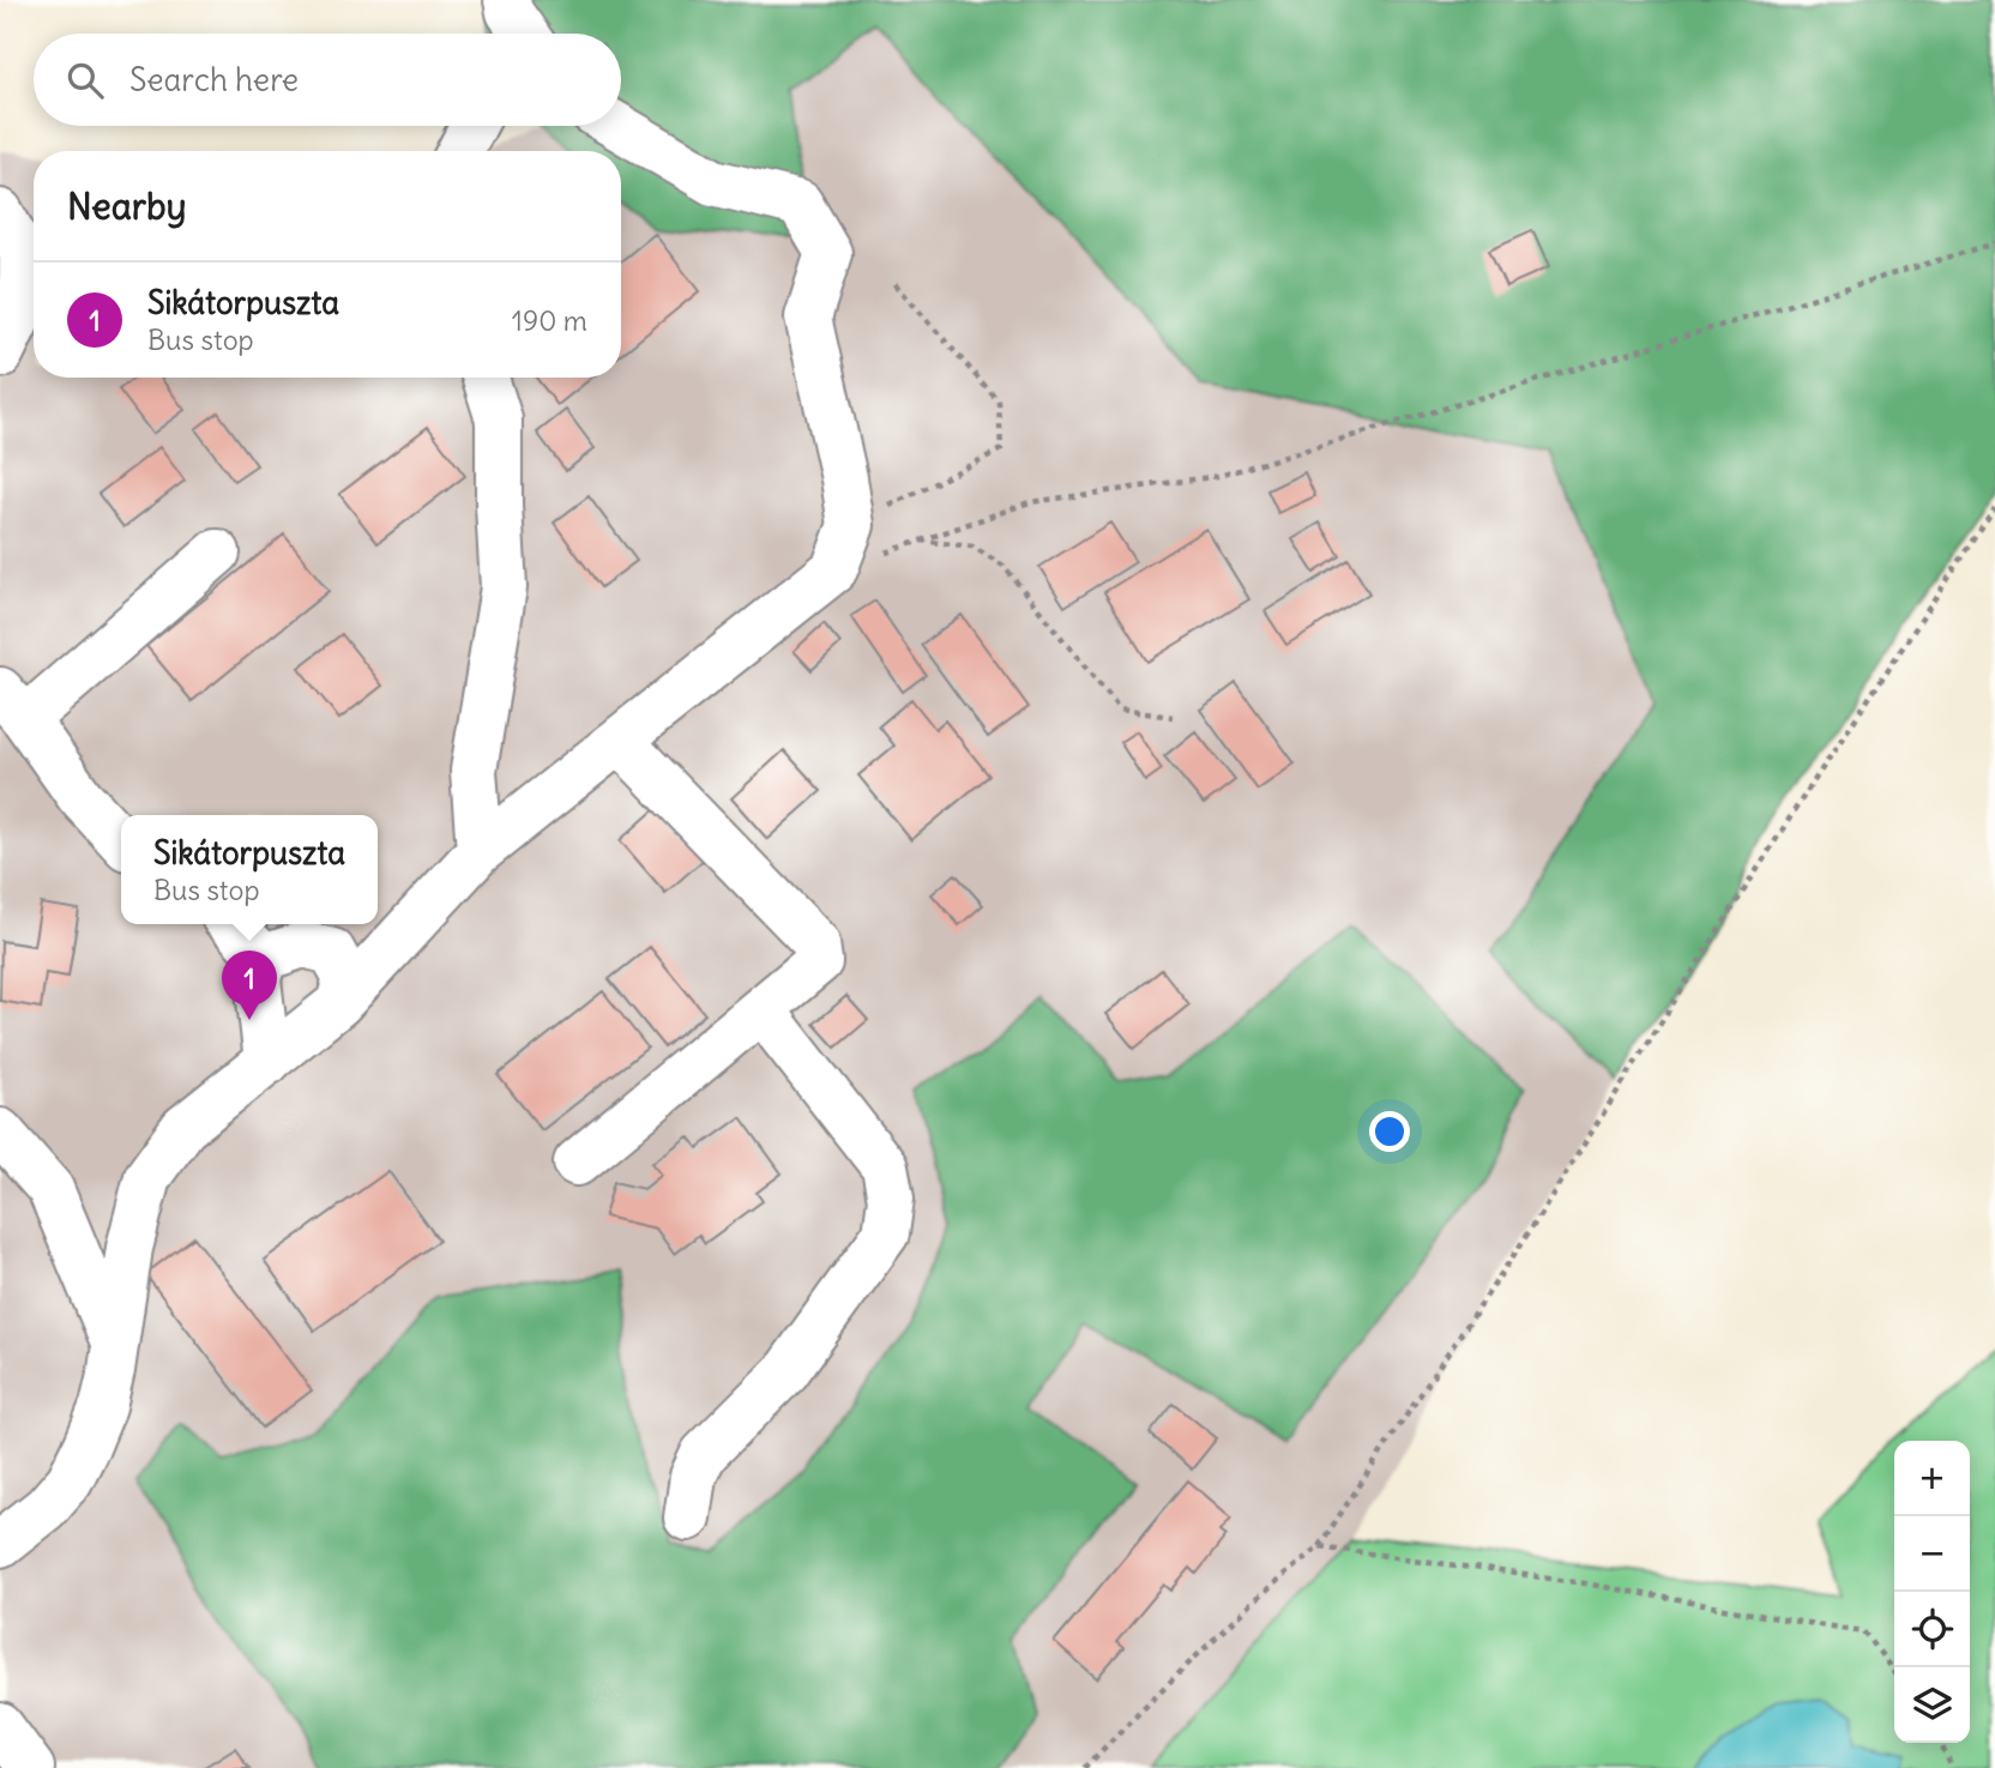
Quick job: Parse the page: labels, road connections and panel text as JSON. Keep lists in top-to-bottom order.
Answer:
{
  "page": {
    "search": "Search here",
    "heading": "Nearby",
    "list": [
      {
        "mark": "1",
        "name": "Sikátorpuszta",
        "note": "Bus stop",
        "value": "190 m"
      }
    ],
    "popup": ["Sikátorpuszta", "Bus stop"],
    "pins": "1",
    "map_buttons": ["+", "−"]
  }
}
